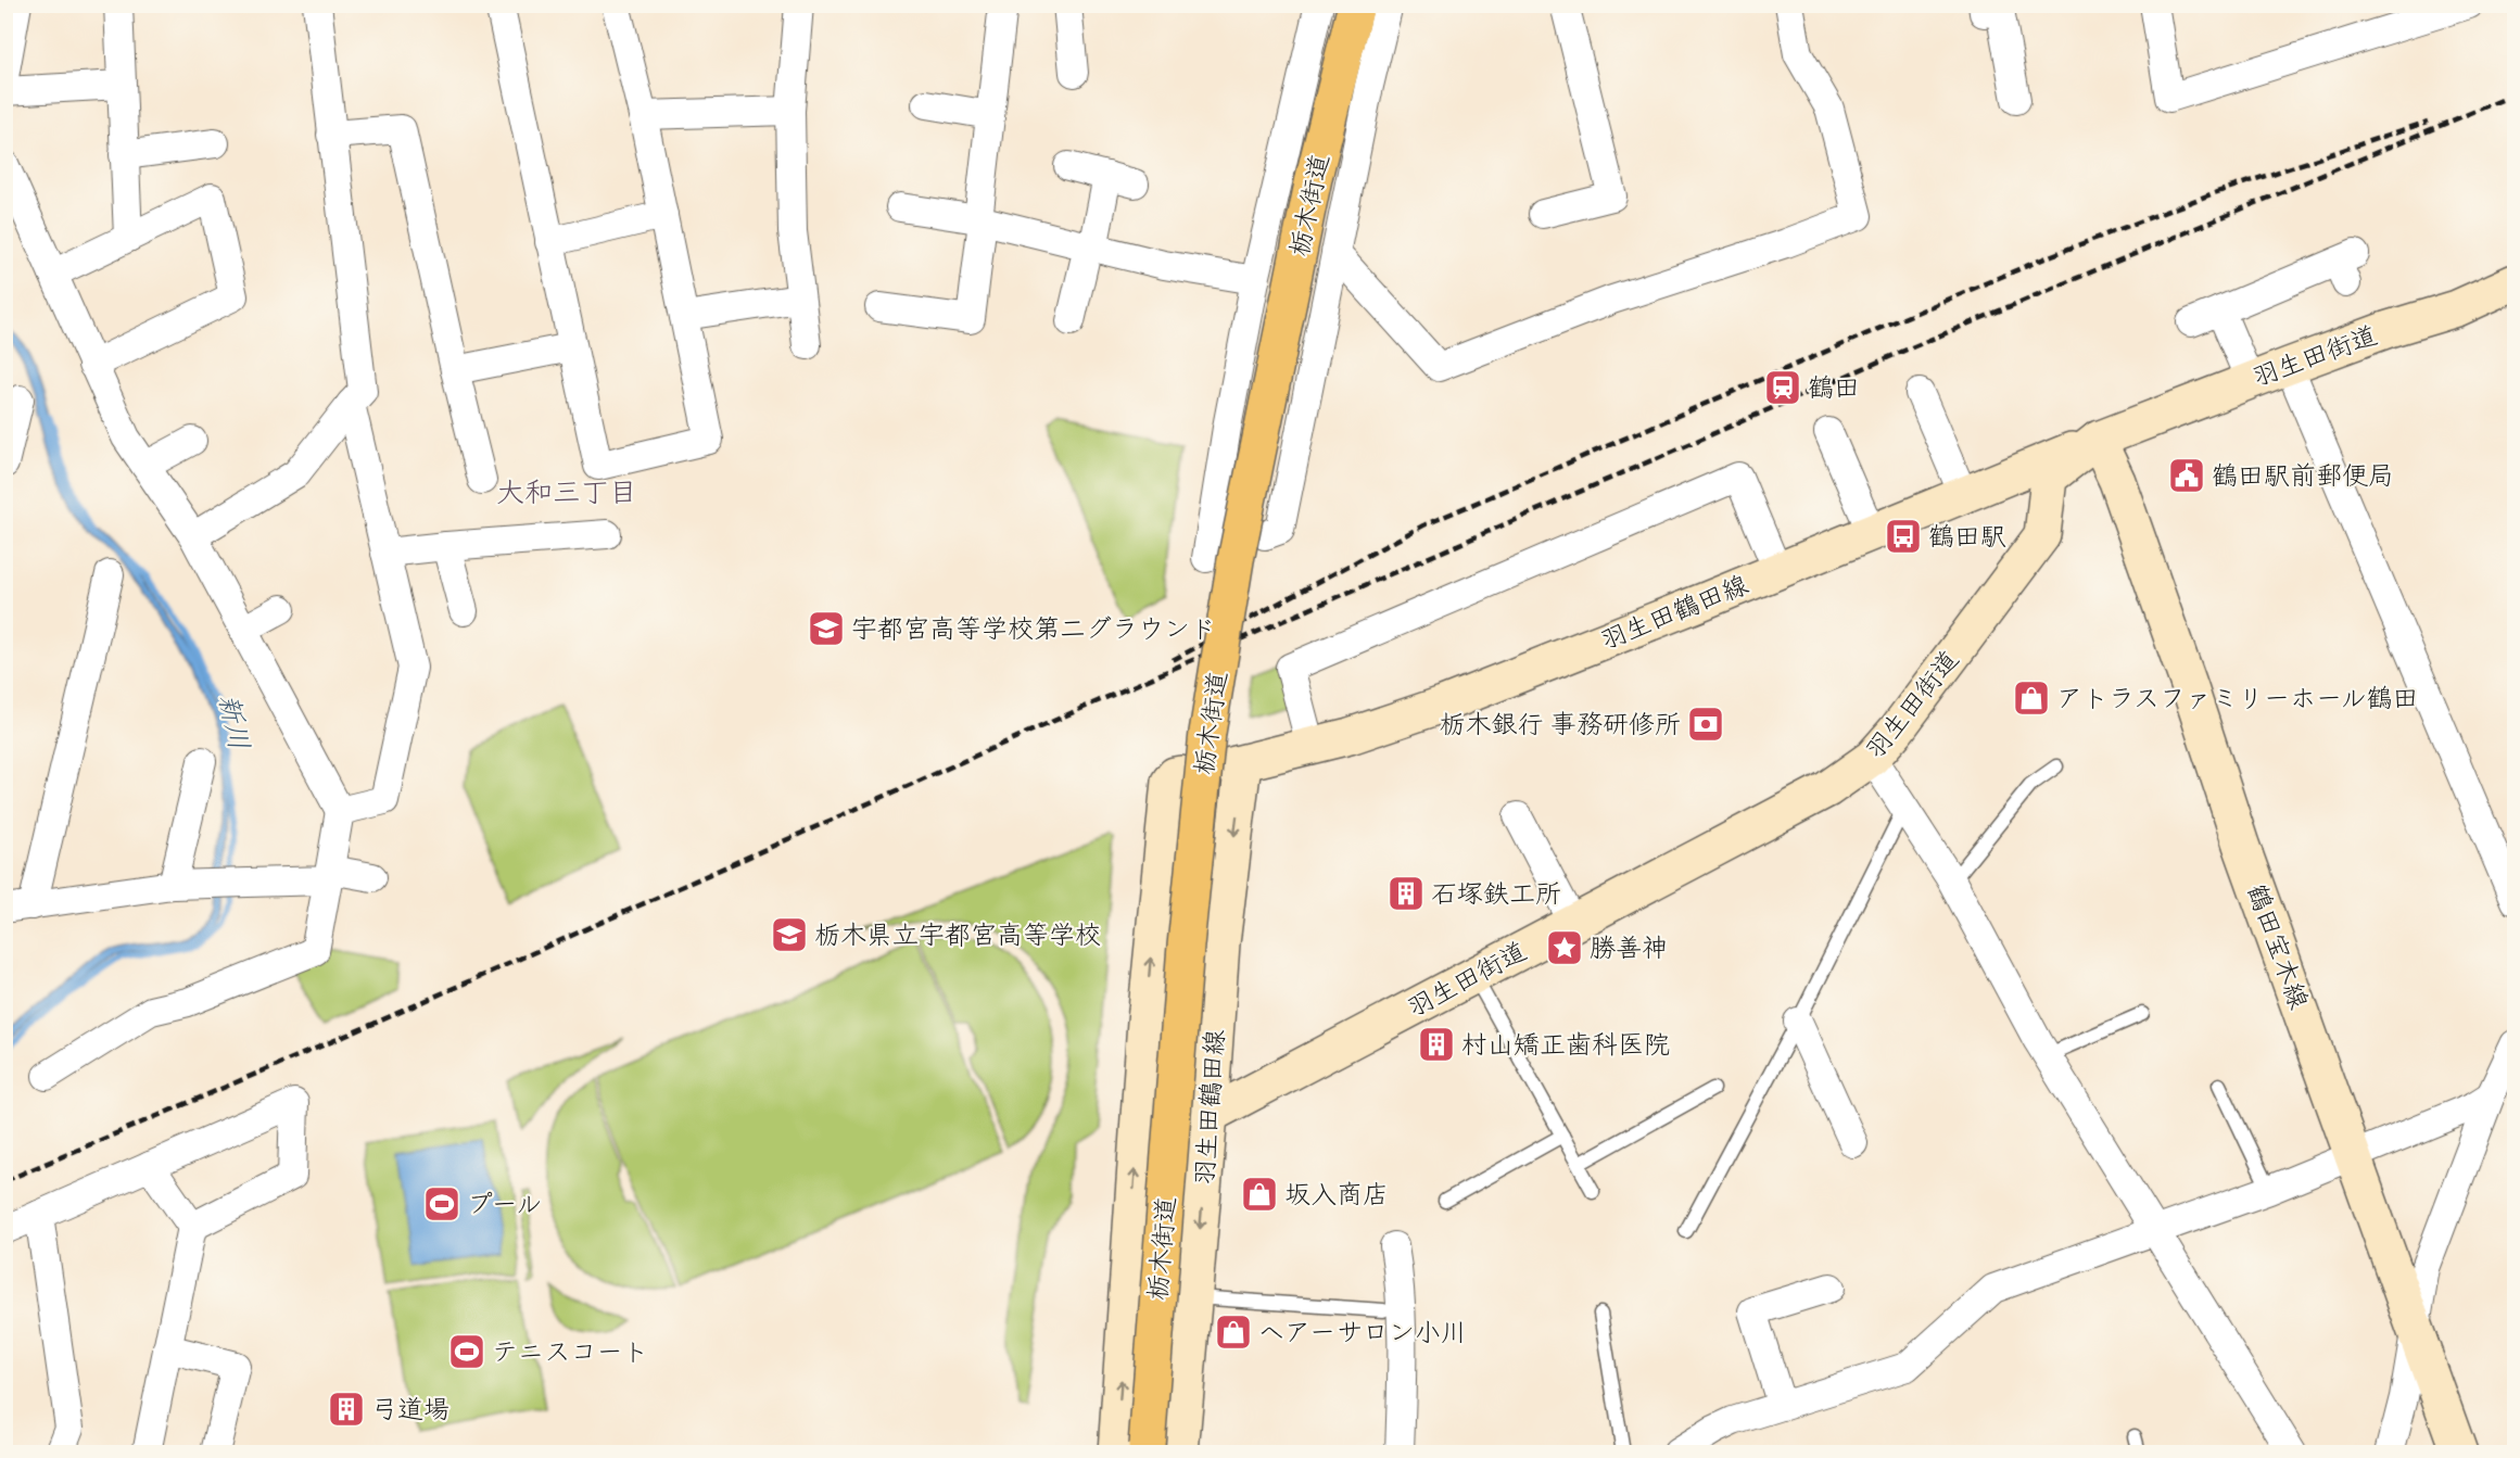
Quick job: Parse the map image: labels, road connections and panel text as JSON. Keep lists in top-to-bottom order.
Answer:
{
  "streets": {
    "main road": [
      "栃木街道",
      "羽生田街道",
      "羽生田鶴田線",
      "鶴田宝木線"
    ]
  },
  "crossings": [
    ["羽生田街道", "羽生田鶴田線"],
    ["羽生田街道", "鶴田宝木線"],
    ["羽生田鶴田線", "鶴田宝木線"]
  ],
  "districts": ["大和三丁目"],
  "water": ["新川"],
  "places": {
    "station": ["鶴田"],
    "public building": ["鶴田駅前郵便局"],
    "bus stop": ["鶴田駅"],
    "school or university": ["宇都宮高等学校第二グラウンド", "栃木県立宇都宮高等学校"],
    "shop": ["アトラスファミリーホール鶴田", "坂入商店", "ヘアーサロン小川"],
    "bank": ["栃木銀行 事務研修所"],
    "building": ["石塚鉄工所", "村山矯正歯科医院", "弓道場"],
    "place": ["勝善神"],
    "sports": ["プール", "テニスコート"]
  }
}
